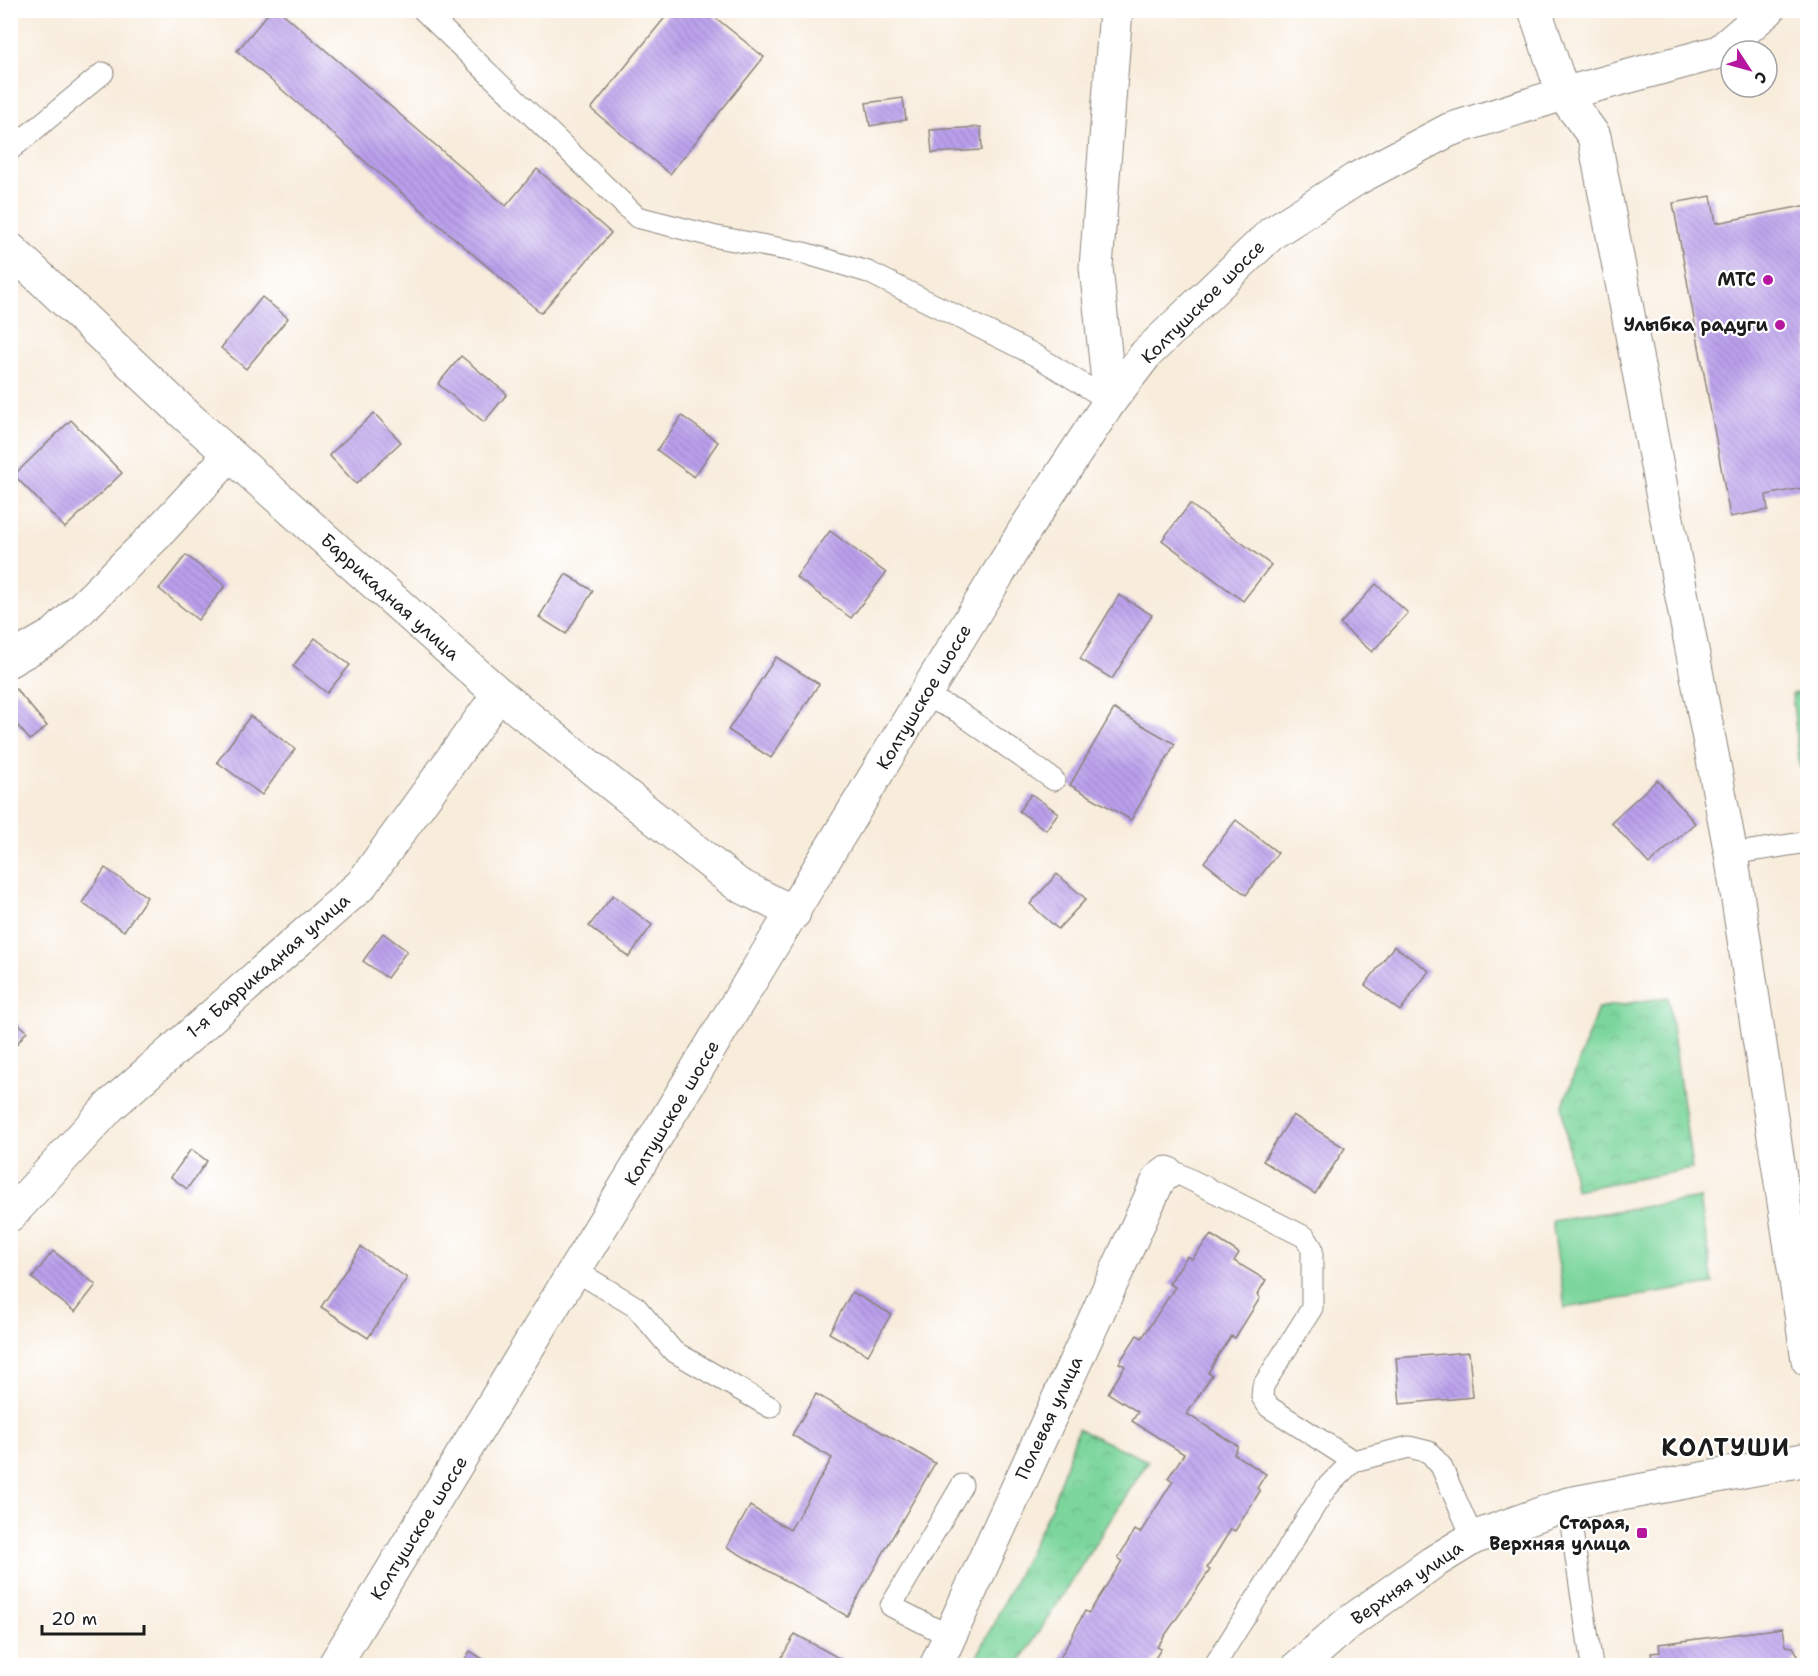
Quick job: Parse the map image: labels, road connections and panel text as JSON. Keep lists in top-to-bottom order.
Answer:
{
  "streets": {
    "street": [
      "Колтушское шоссе",
      "Баррикадная улица",
      "1-я Баррикадная улица",
      "Полевая улица",
      "Верхняя улица"
    ]
  },
  "crossings": [
    ["Колтушское шоссе", "Баррикадная улица"],
    ["Баррикадная улица", "1-я Баррикадная улица"]
  ],
  "districts": ["КОЛТУШИ"],
  "places": {
    "other": ["МТС", "Улыбка радуги"],
    "transit": ["Старая, Верхняя улица"]
  },
  "scale_bar": "20 m",
  "north": "bottom right"
}
